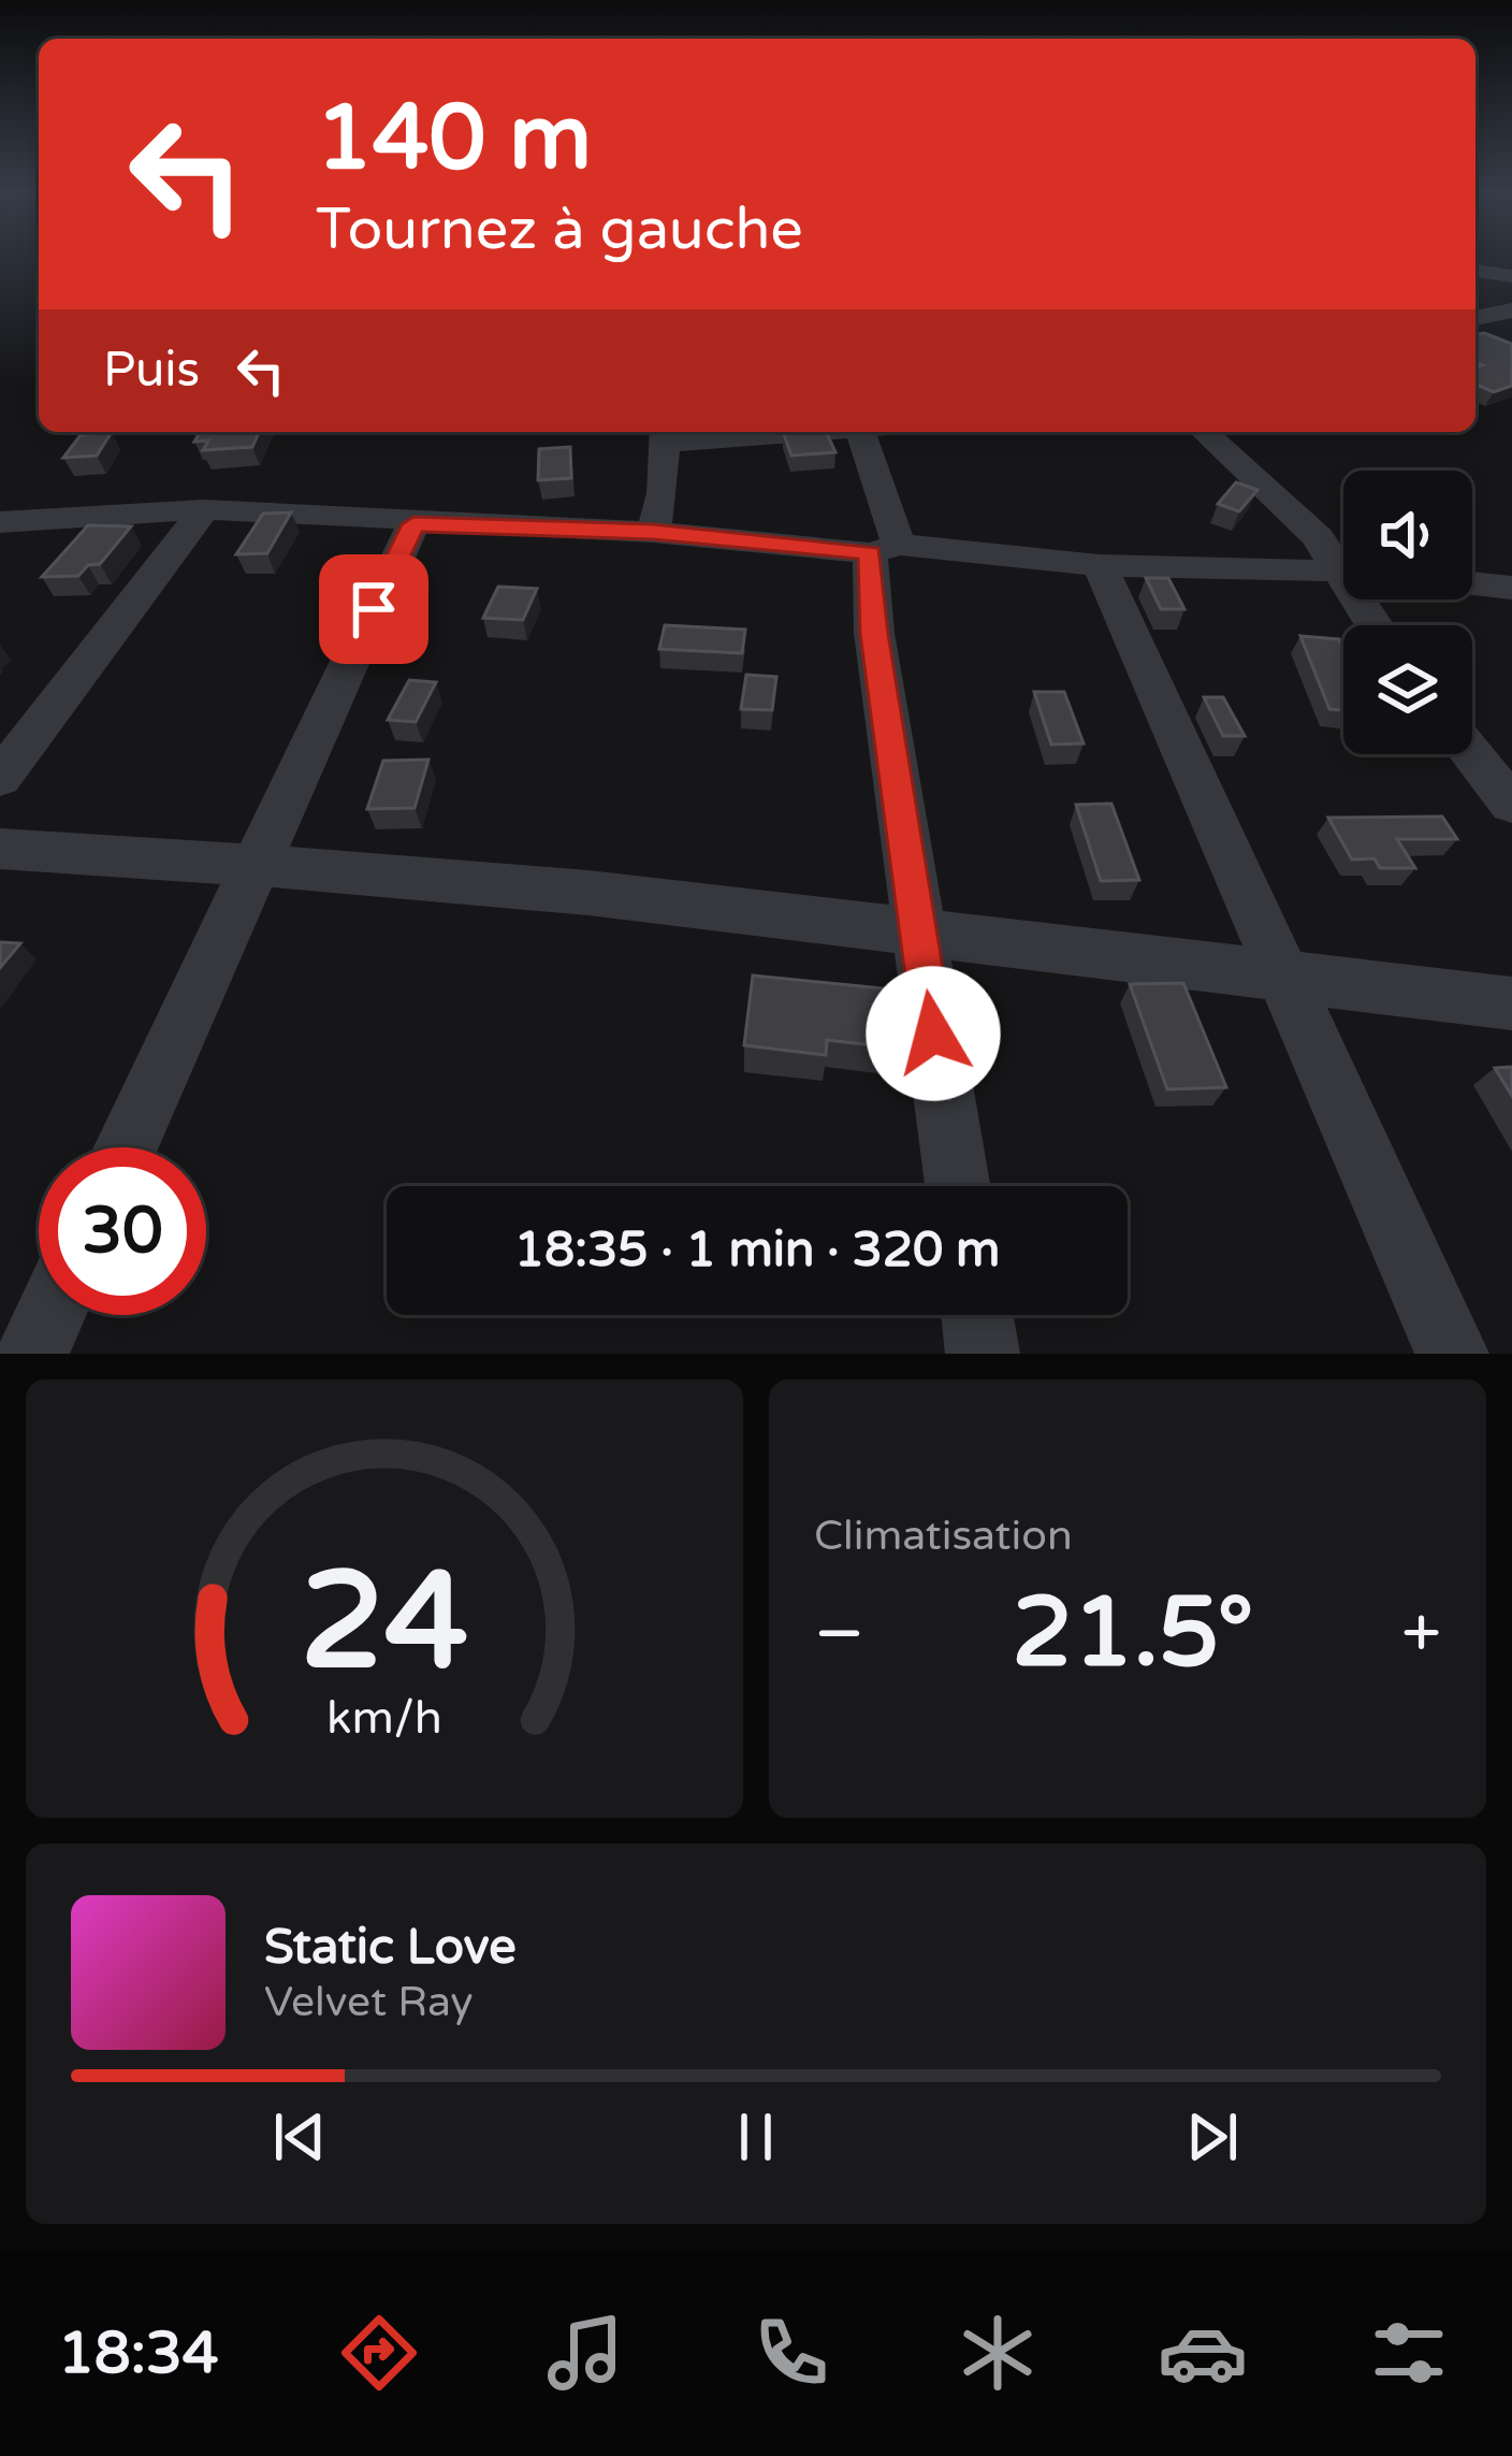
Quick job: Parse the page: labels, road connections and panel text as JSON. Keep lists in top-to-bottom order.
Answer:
{
  "page": {
    "turn": ["140 m", "Tournez à gauche"],
    "then": "Puis",
    "limit": "30",
    "trip": "18:35 · 1 min · 320 m",
    "tile": "Climatisation",
    "heat": ["−", "21.5°", "+"],
    "song": ["Static Love", "Velvet Ray"],
    "tabs": "18:34",
    "gauge": ["24", "km/h"]
  }
}
